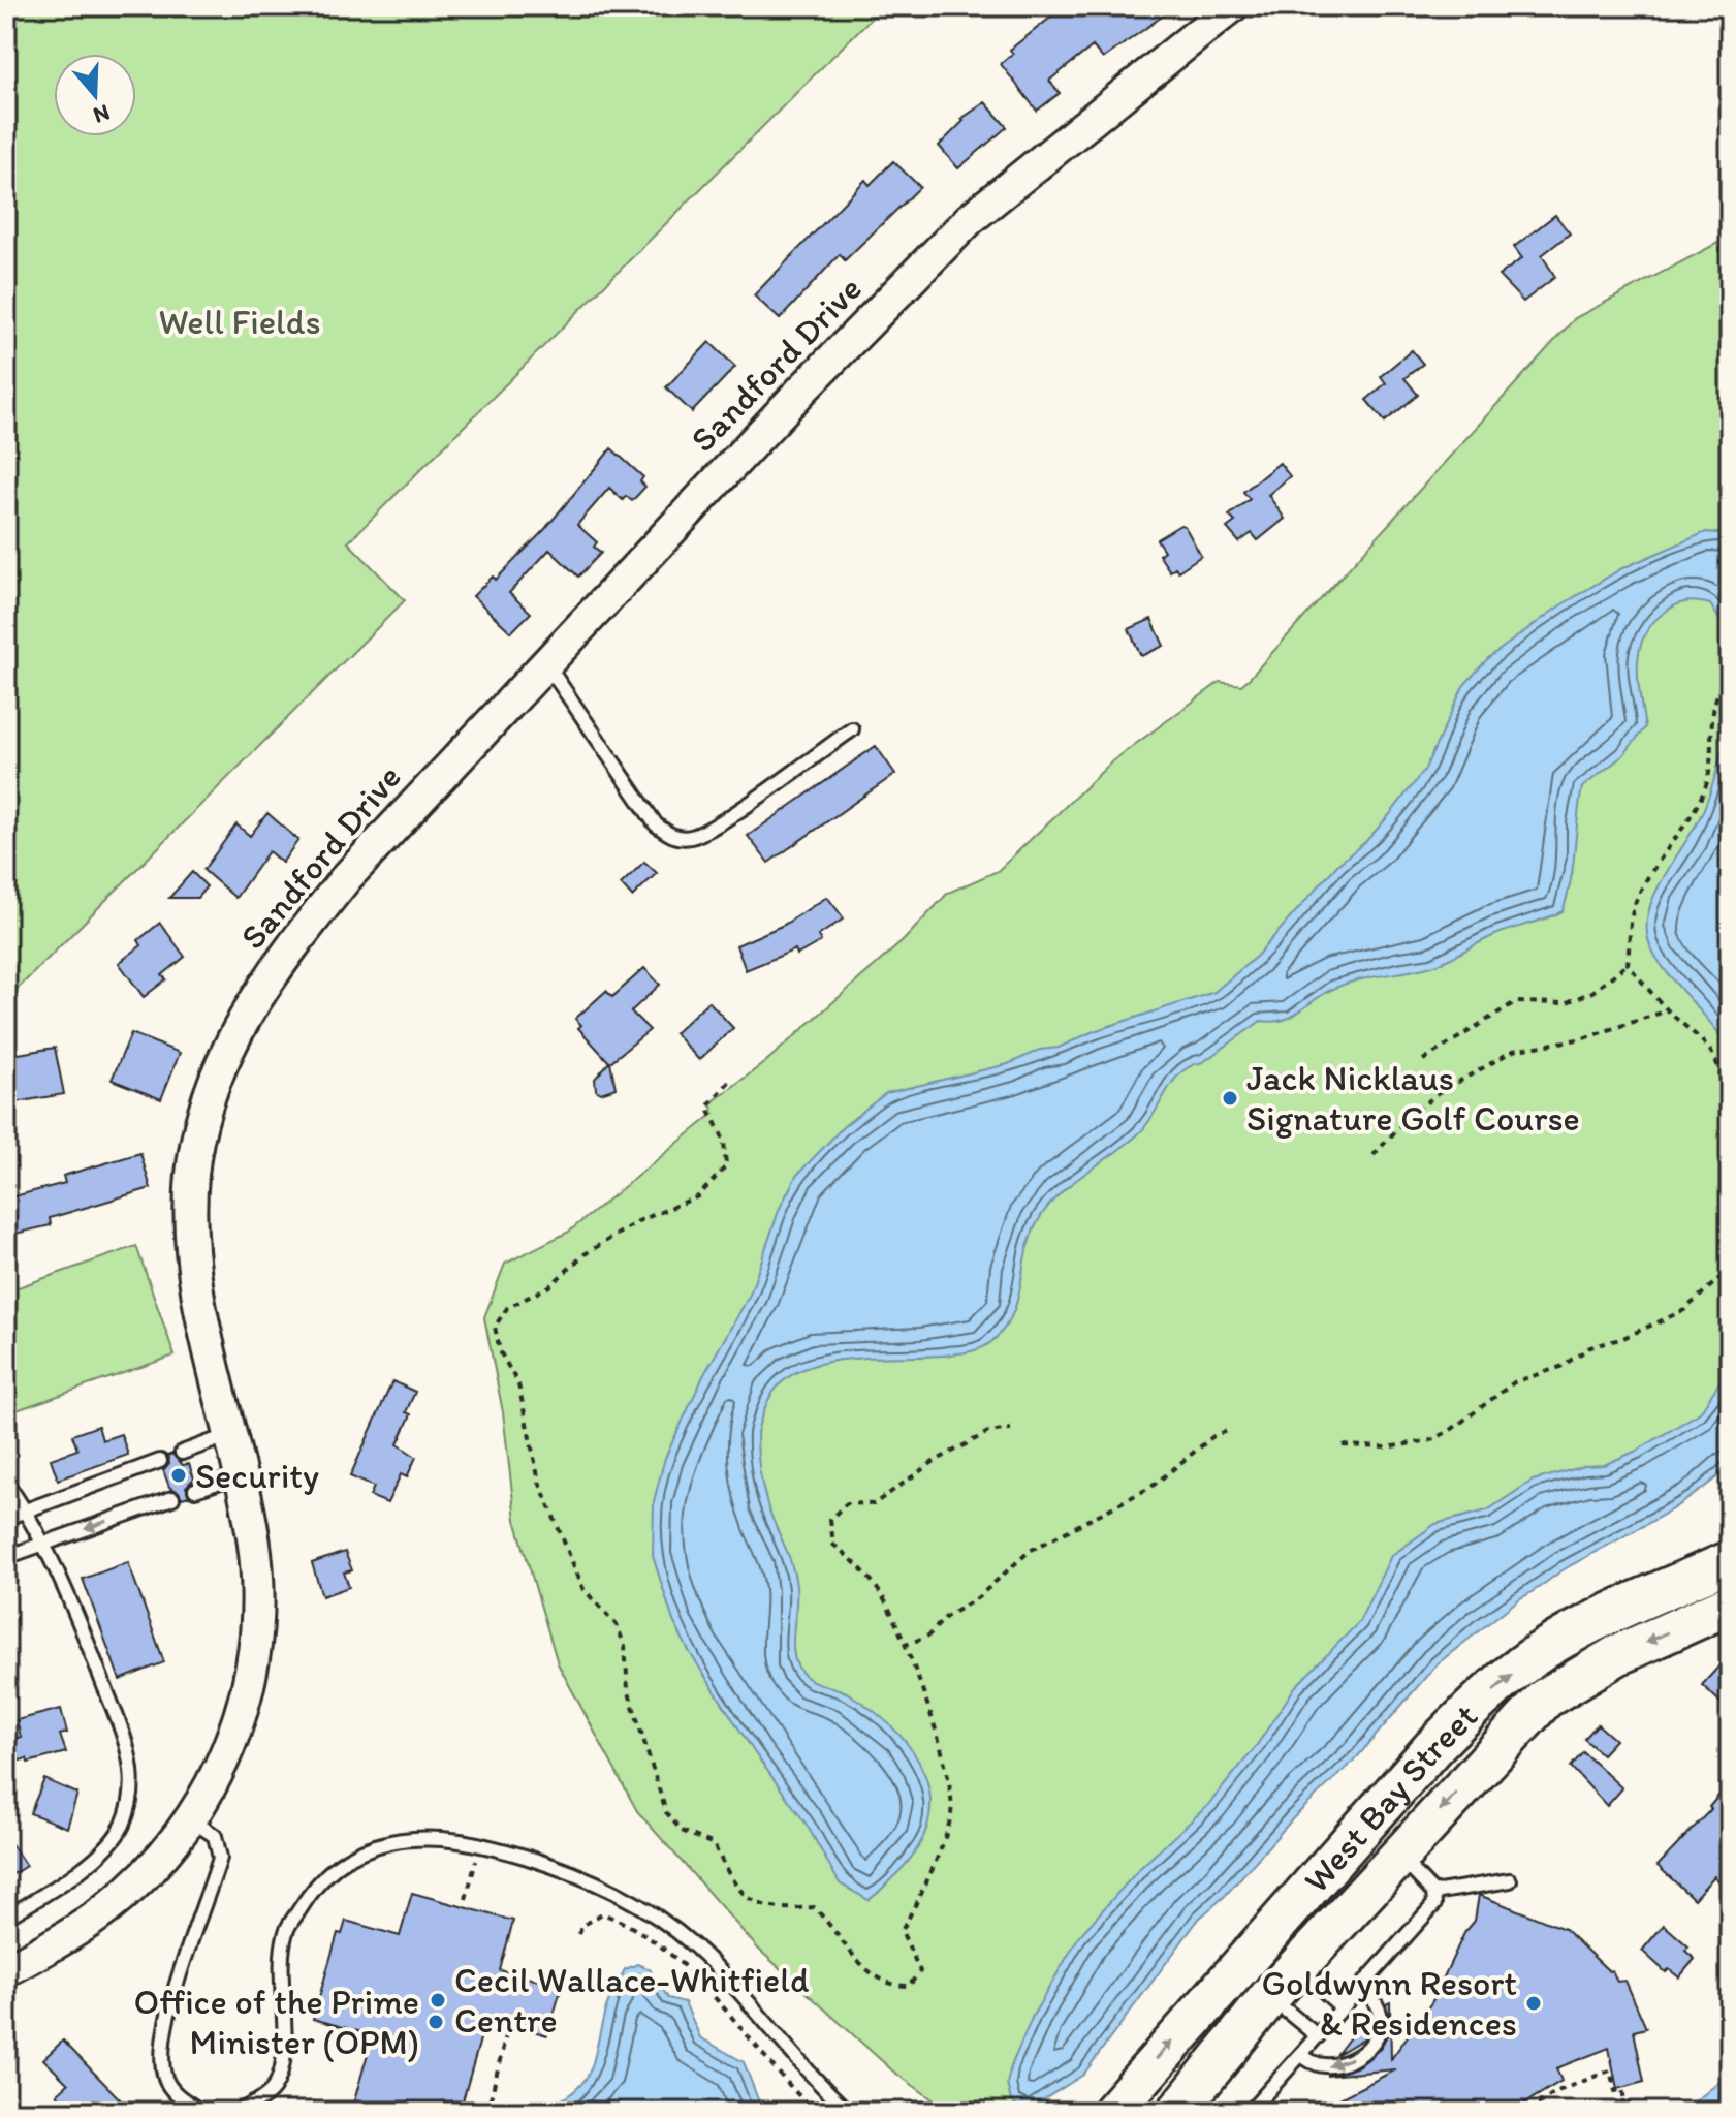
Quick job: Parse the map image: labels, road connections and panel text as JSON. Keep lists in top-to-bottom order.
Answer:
{
  "streets": {
    "main road": ["West Bay Street"],
    "street": ["Sandford Drive"]
  },
  "parks": ["Well Fields"],
  "places": [
    "Jack Nicklaus Signature Golf Course",
    "Security",
    "Cecil Wallace-Whitfield Centre",
    "Goldwynn Resort & Residences",
    "Office of the Prime Minister (OPM)"
  ],
  "north": "bottom"
}
